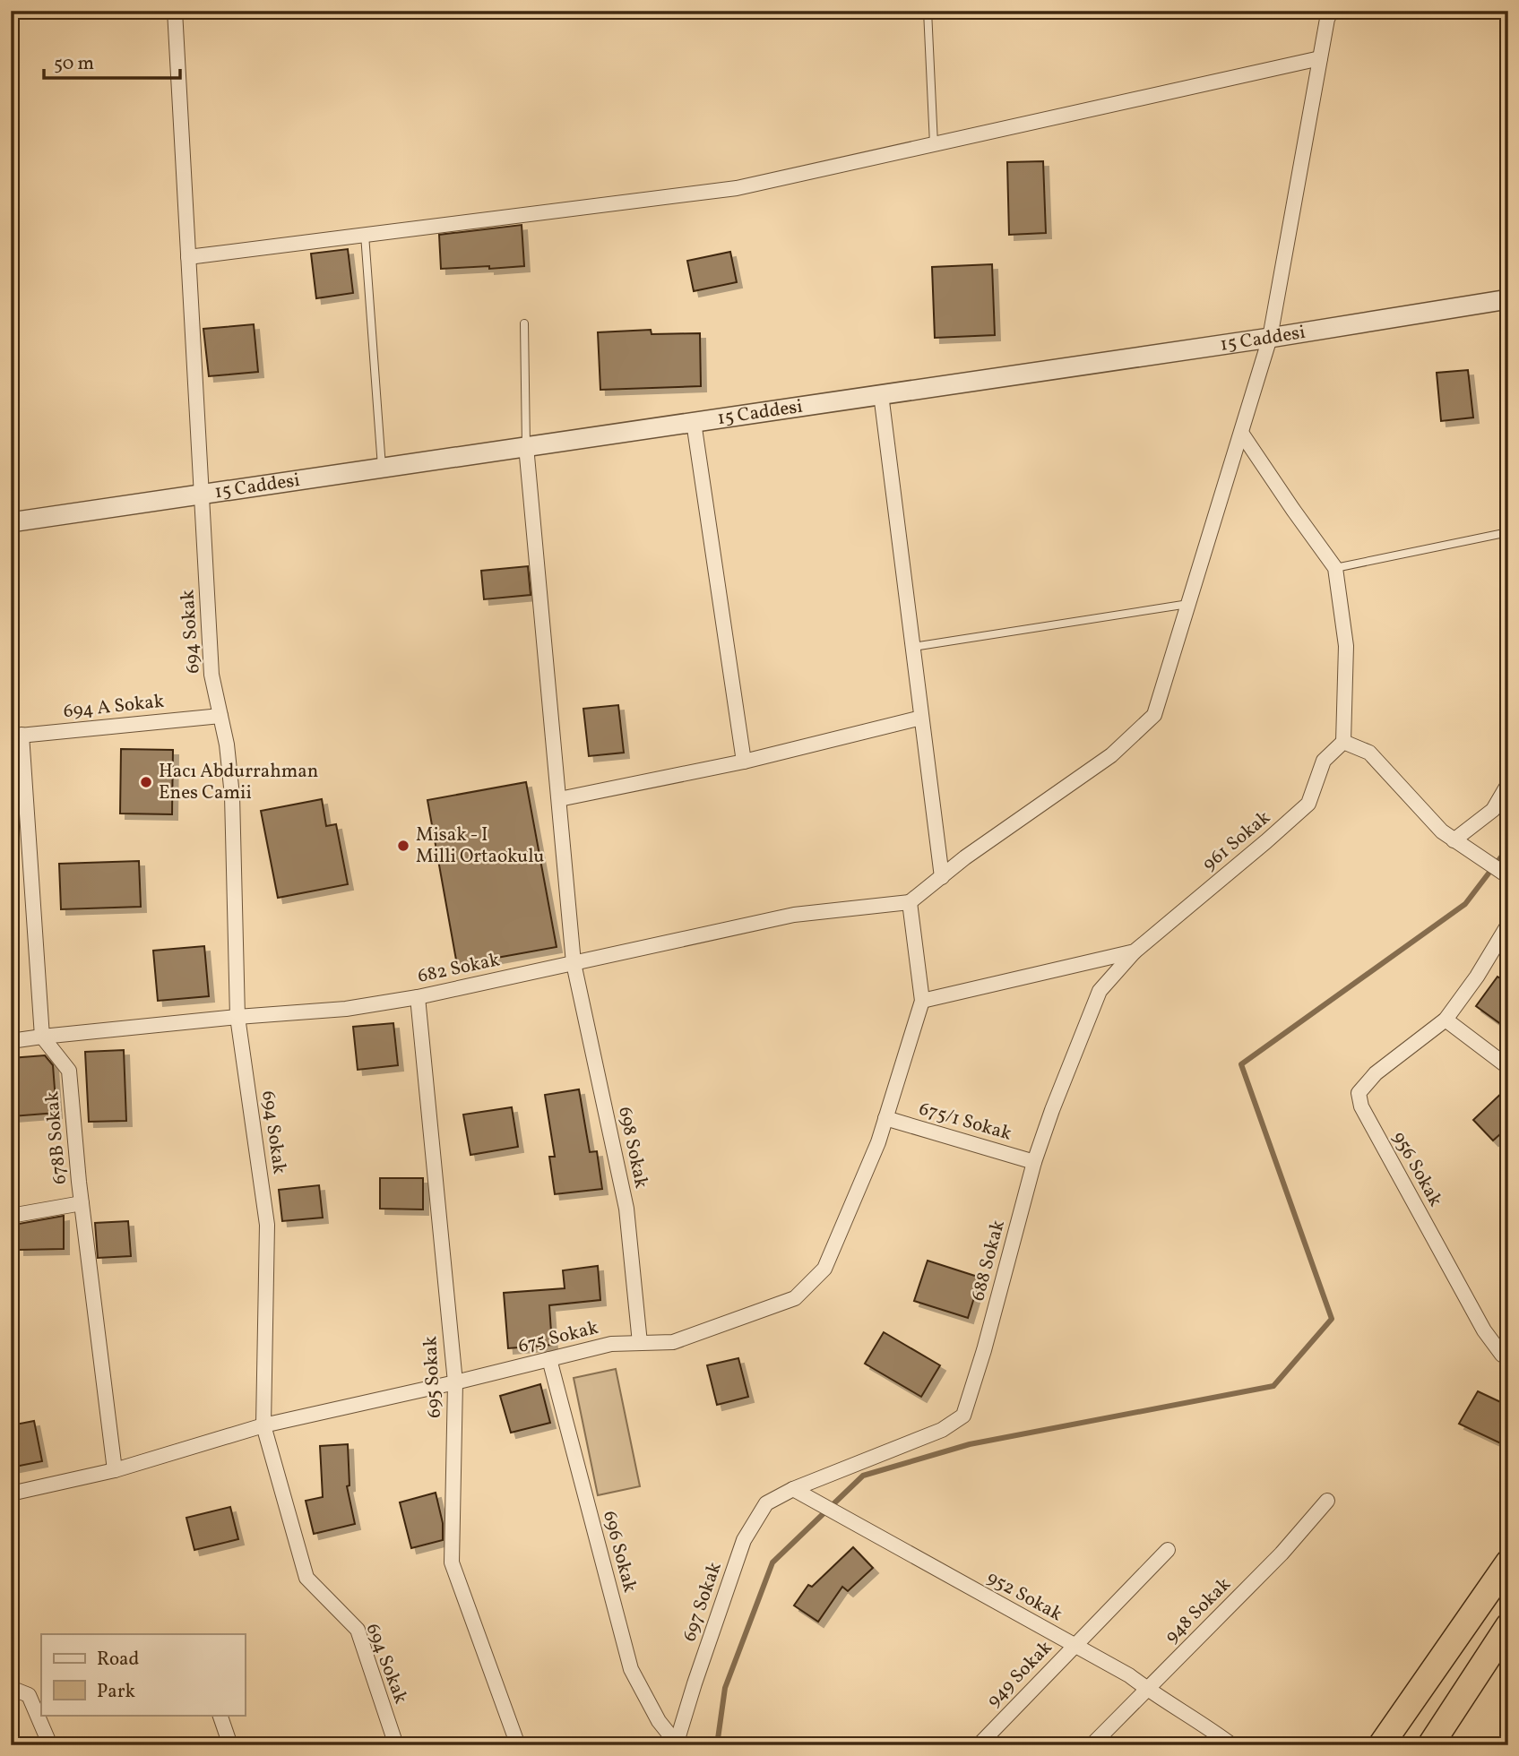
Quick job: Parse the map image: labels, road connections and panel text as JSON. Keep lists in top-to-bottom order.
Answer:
{
  "streets": {
    "street": [
      "15 Caddesi",
      "694 Sokak",
      "694 A Sokak",
      "961 Sokak",
      "682 Sokak",
      "675/1 Sokak",
      "678B Sokak",
      "698 Sokak",
      "956 Sokak",
      "688 Sokak",
      "675 Sokak",
      "695 Sokak",
      "696 Sokak",
      "952 Sokak",
      "697 Sokak",
      "948 Sokak",
      "949 Sokak"
    ]
  },
  "crossings": [
    ["15 Caddesi", "694 Sokak"],
    ["15 Caddesi", "698 Sokak"],
    ["694 Sokak", "694 A Sokak"],
    ["694 Sokak", "682 Sokak"],
    ["694 Sokak", "675 Sokak"],
    ["961 Sokak", "688 Sokak"],
    ["961 Sokak", "675 Sokak"],
    ["682 Sokak", "678B Sokak"],
    ["682 Sokak", "698 Sokak"],
    ["682 Sokak", "695 Sokak"],
    ["675/1 Sokak", "688 Sokak"],
    ["675/1 Sokak", "675 Sokak"],
    ["678B Sokak", "675 Sokak"],
    ["698 Sokak", "675 Sokak"],
    ["688 Sokak", "952 Sokak"],
    ["688 Sokak", "697 Sokak"],
    ["675 Sokak", "695 Sokak"],
    ["675 Sokak", "696 Sokak"],
    ["696 Sokak", "697 Sokak"],
    ["952 Sokak", "697 Sokak"],
    ["952 Sokak", "948 Sokak"],
    ["952 Sokak", "949 Sokak"]
  ],
  "places": ["Hacı Abdurrahman Enes Camii", "Misak - I Milli Ortaokulu"],
  "legend": ["Road", "Park"],
  "scale_bar": "50 m"
}
